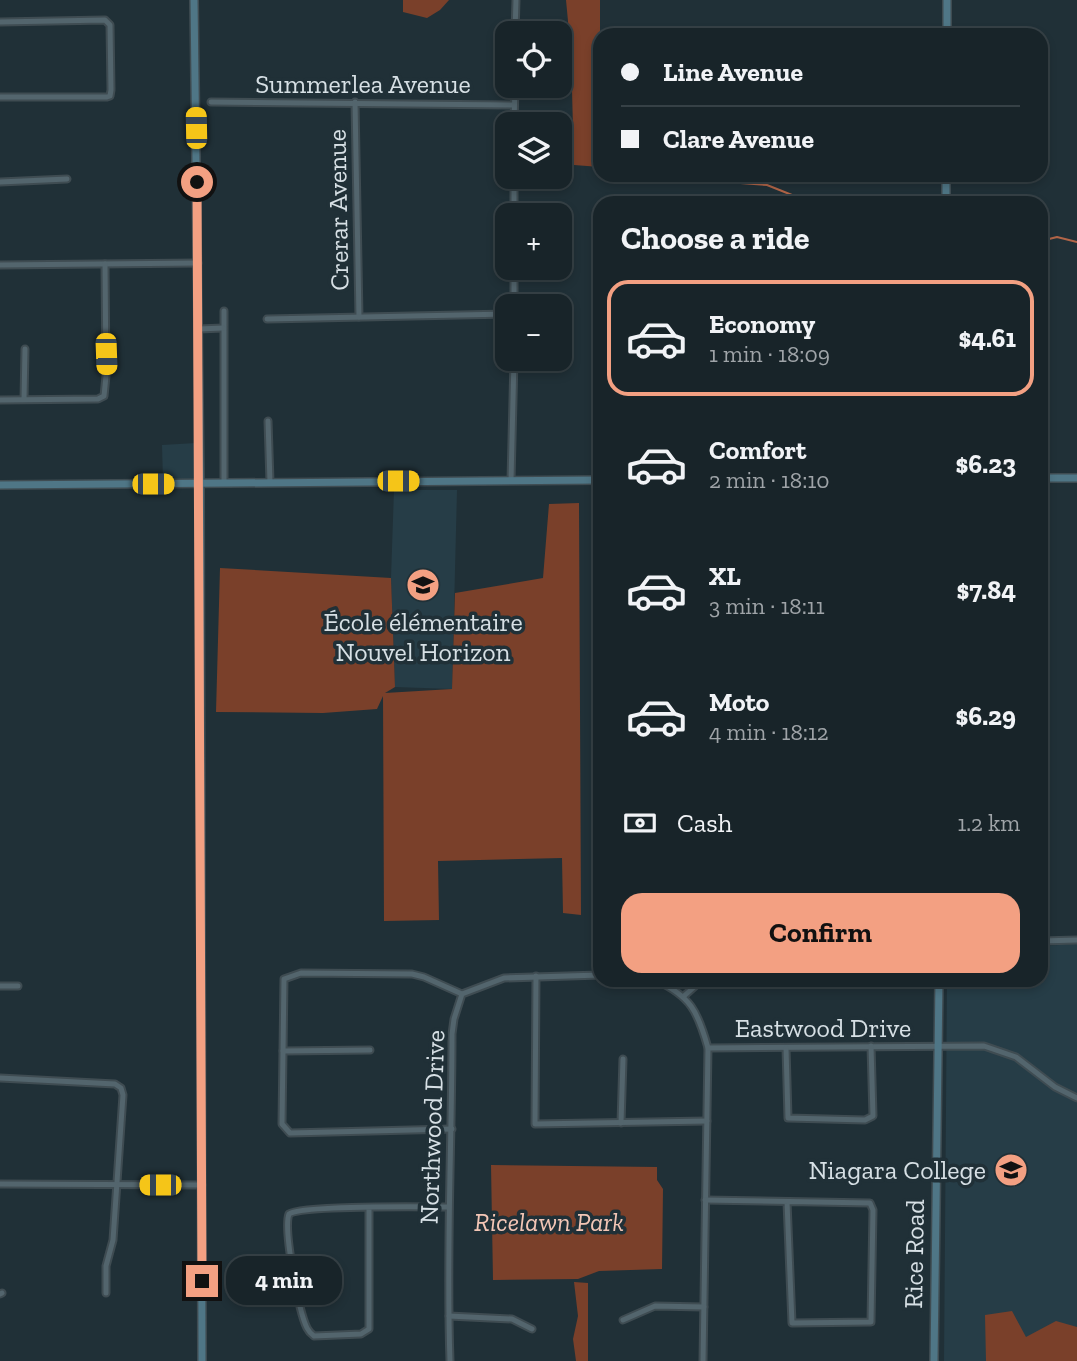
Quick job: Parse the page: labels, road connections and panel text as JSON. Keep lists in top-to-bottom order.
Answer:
{
  "streets": {
    "street": [
      "Summerlea Avenue",
      "Crerar Avenue",
      "Eastwood Drive",
      "Northwood Drive",
      "Rice Road"
    ]
  },
  "crossings": [
    ["Summerlea Avenue", "Crerar Avenue"],
    ["Eastwood Drive", "Rice Road"]
  ],
  "parks": ["Ricelawn Park"],
  "places": {
    "school or university": ["École élémentaire Nouvel Horizon", "Niagara College"]
  },
  "page": {
    "map_buttons": ["+", "−"],
    "banner": ["Line Avenue", "Clare Avenue"],
    "heading": "Choose a ride",
    "list": [
      {
        "name": "Economy",
        "note": "1 min · 18:09",
        "value": "$4.61"
      },
      {
        "name": "Comfort",
        "note": "2 min · 18:10",
        "value": "$6.23"
      },
      {
        "name": "XL",
        "note": "3 min · 18:11",
        "value": "$7.84"
      },
      {
        "name": "Moto",
        "note": "4 min · 18:12",
        "value": "$6.29"
      }
    ],
    "pay": ["Cash", "1.2 km"],
    "buttons": "Confirm",
    "bubble": "4 min"
  }
}
